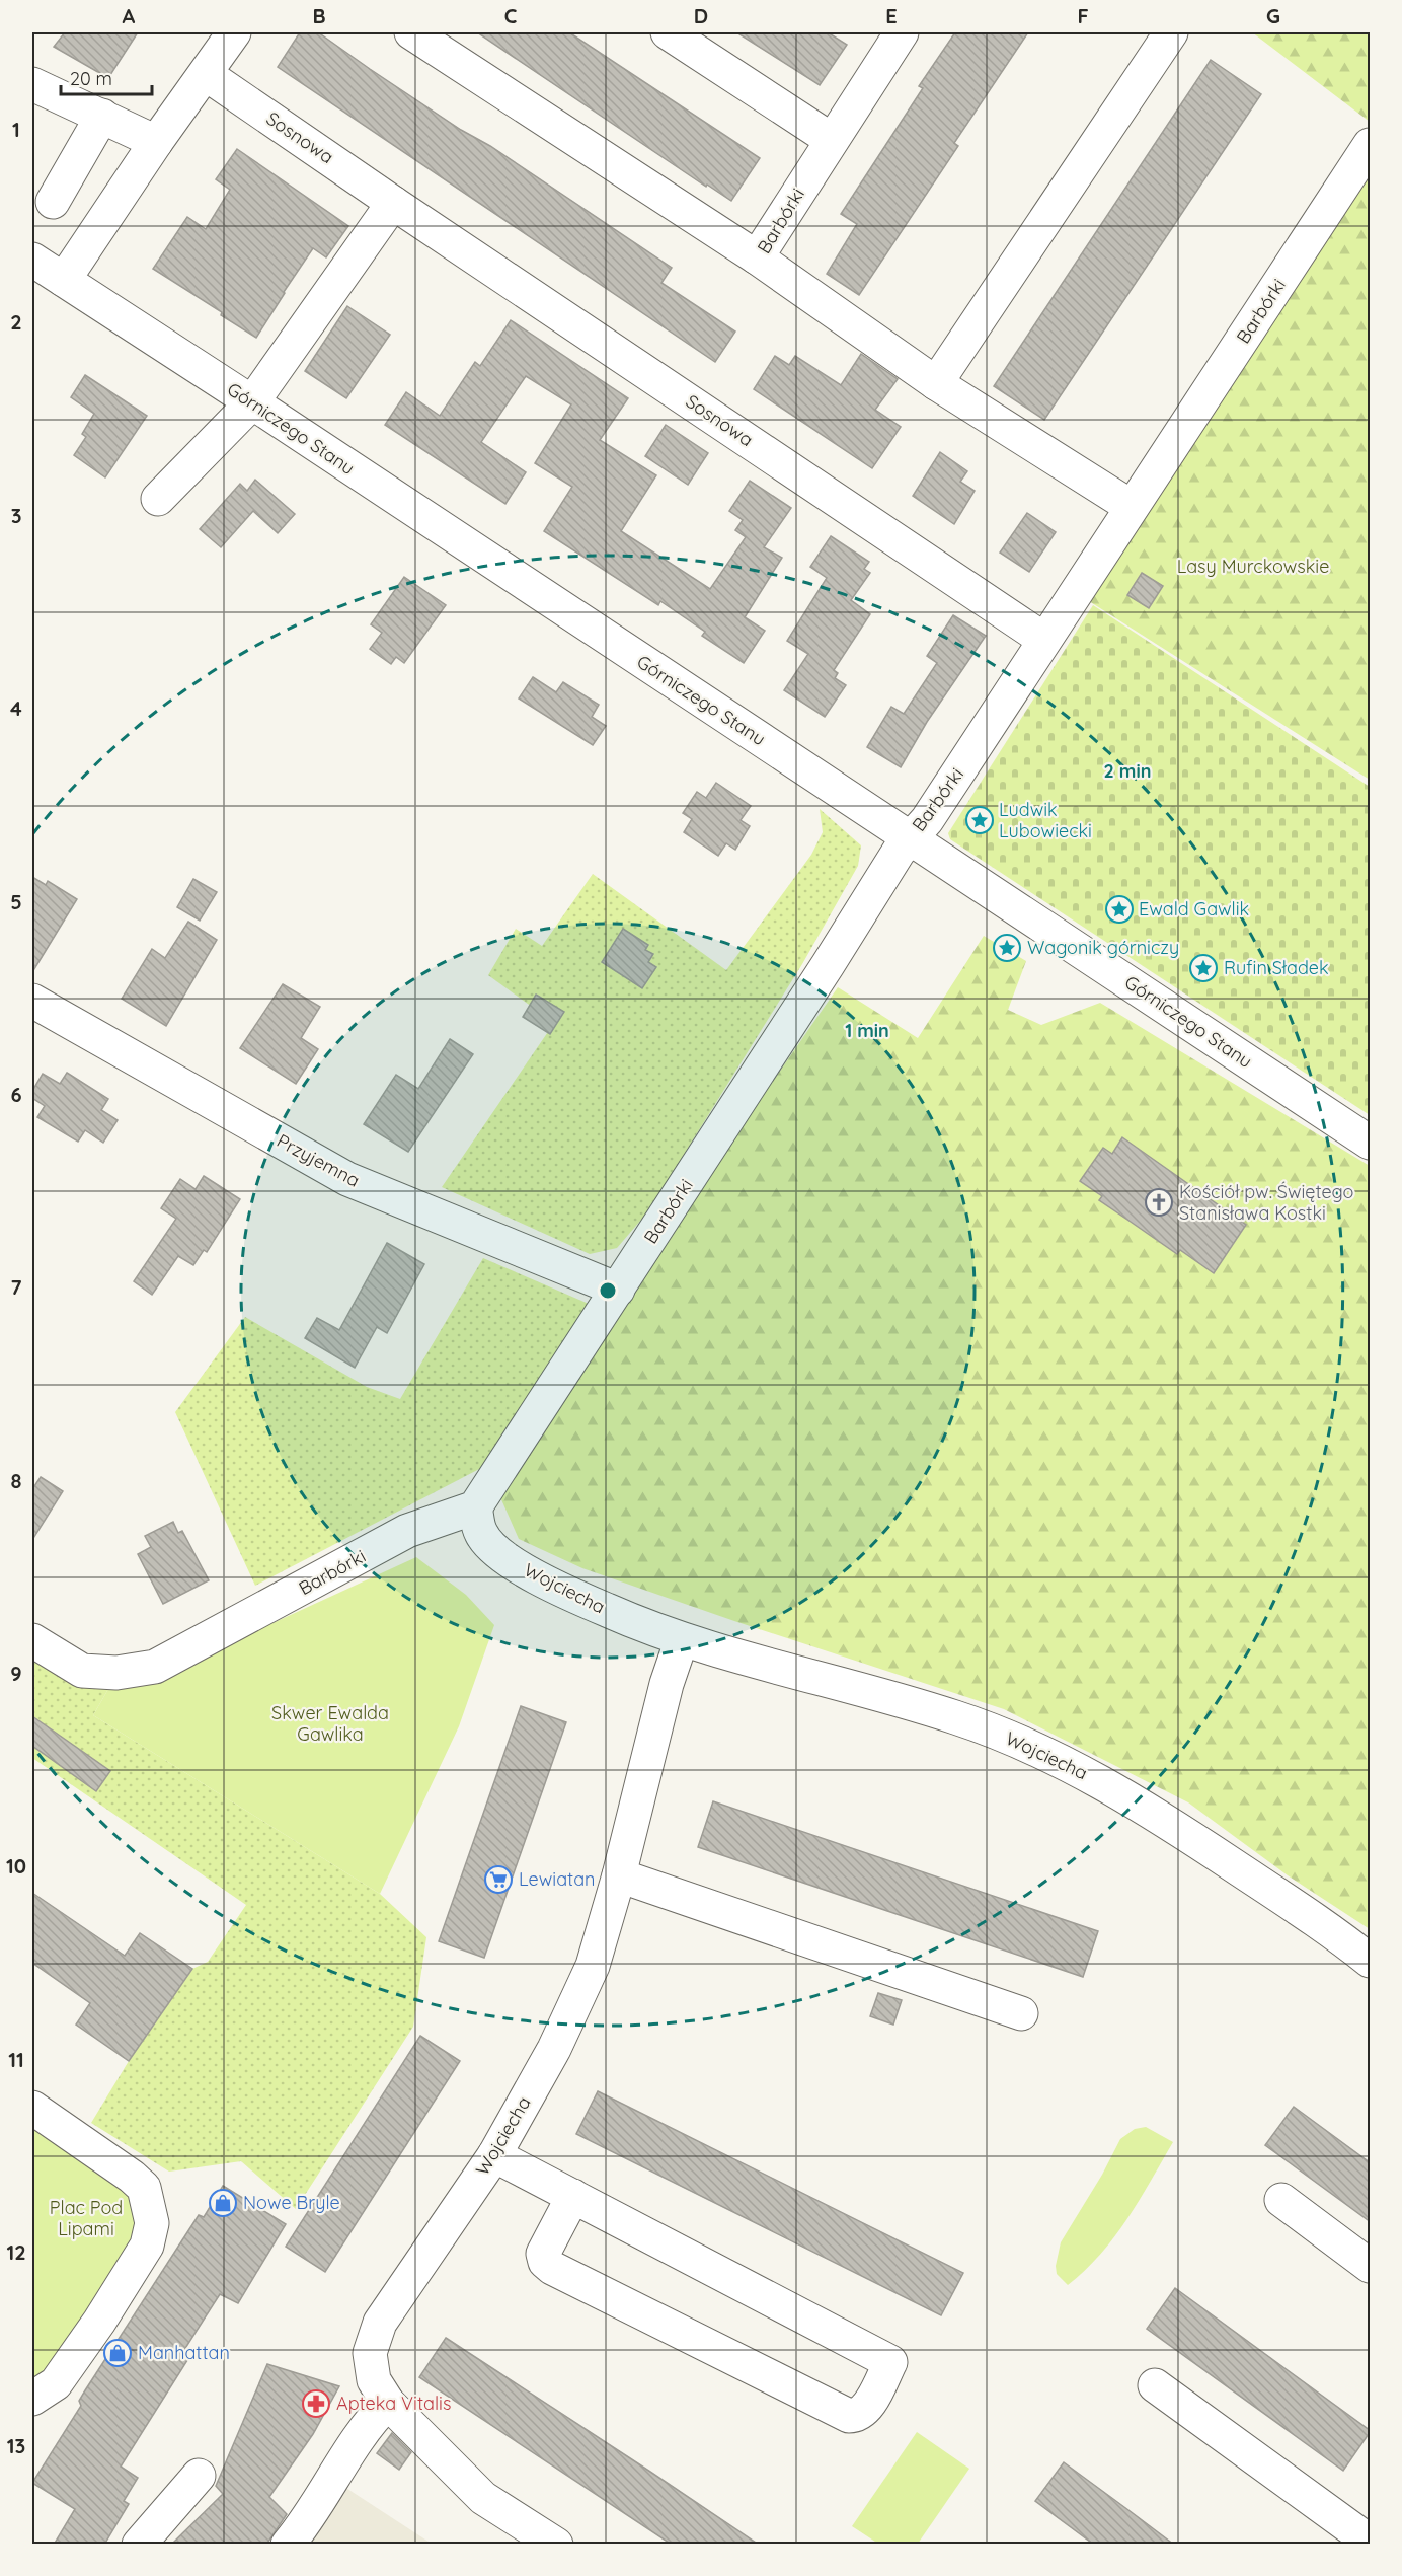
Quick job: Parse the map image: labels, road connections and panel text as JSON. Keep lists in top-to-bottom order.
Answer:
{
  "streets": {
    "street": [
      "Sosnowa",
      "Barbórki",
      "Górniczego Stanu",
      "Przyjemna",
      "Wojciecha"
    ]
  },
  "crossings": [
    ["Sosnowa", "Barbórki"],
    ["Barbórki", "Górniczego Stanu"],
    ["Barbórki", "Przyjemna"],
    ["Barbórki", "Wojciecha"]
  ],
  "parks": ["Lasy Murckowskie", "Skwer Ewalda Gawlika", "Plac Pod Lipami"],
  "places": {
    "place": [
      "Ludwik Lubowiecki",
      "Ewald Gawlik",
      "Wagonik górniczy",
      "Rufin Sładek"
    ],
    "church": ["Kościół pw. Świętego Stanisława Kostki"],
    "supermarket": ["Lewiatan"],
    "shop": ["Nowe Bryle", "Manhattan"],
    "pharmacy": ["Apteka Vitalis"]
  },
  "scale_bar": "20 m",
  "grid": {
    "columns": [
      "A",
      "B",
      "C",
      "D",
      "E",
      "F",
      "G"
    ],
    "rows": [
      "1",
      "2",
      "3",
      "4",
      "5",
      "6",
      "7",
      "8",
      "9",
      "10",
      "11",
      "12",
      "13"
    ]
  },
  "rings": ["2 min", "1 min"]
}
